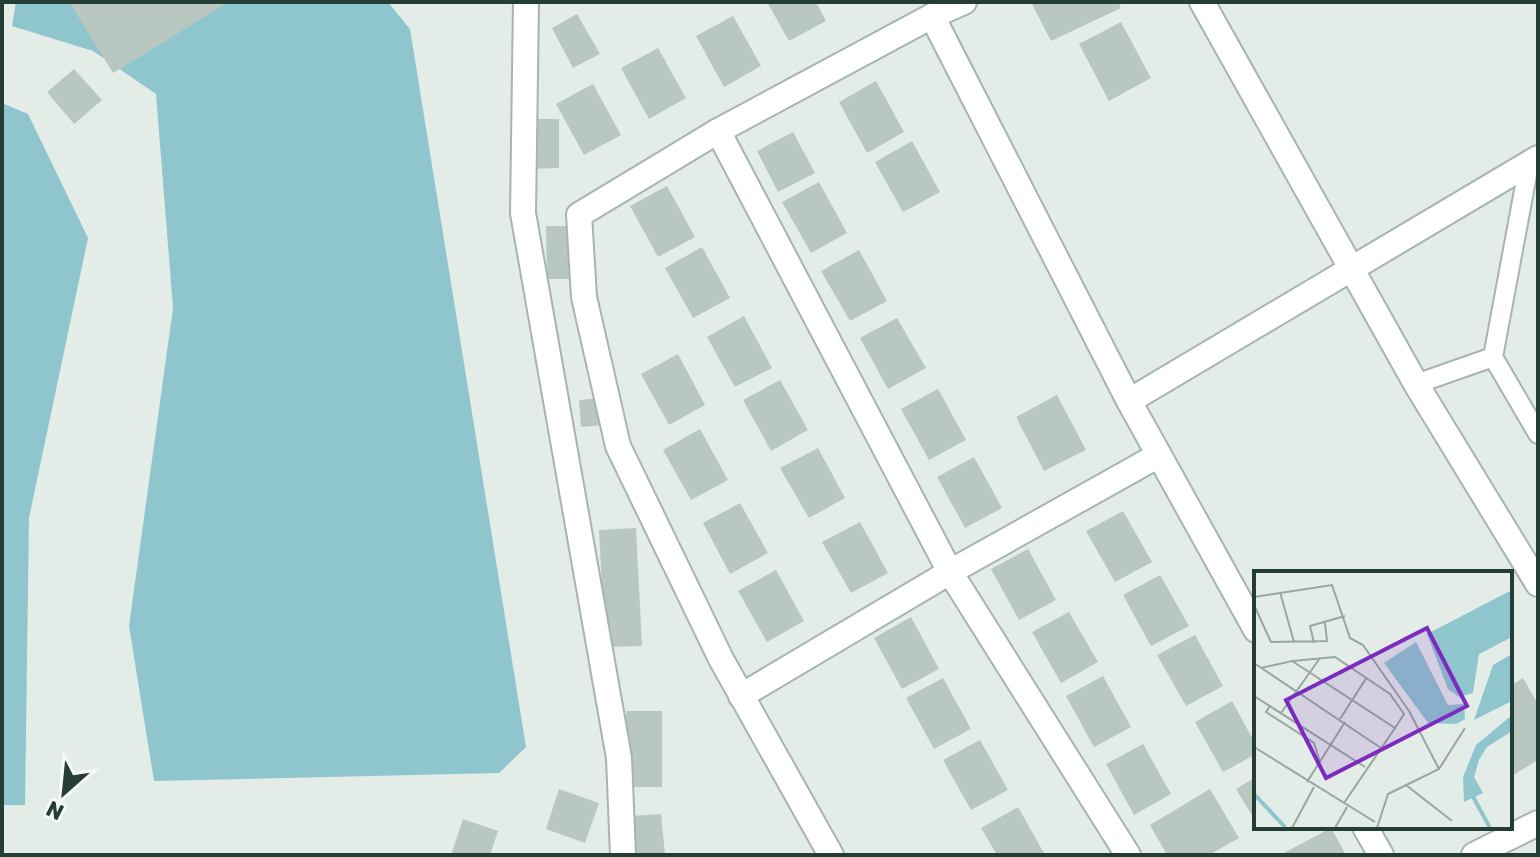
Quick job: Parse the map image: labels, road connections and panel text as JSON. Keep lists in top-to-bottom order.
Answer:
{
  "north": "bottom left"
}
